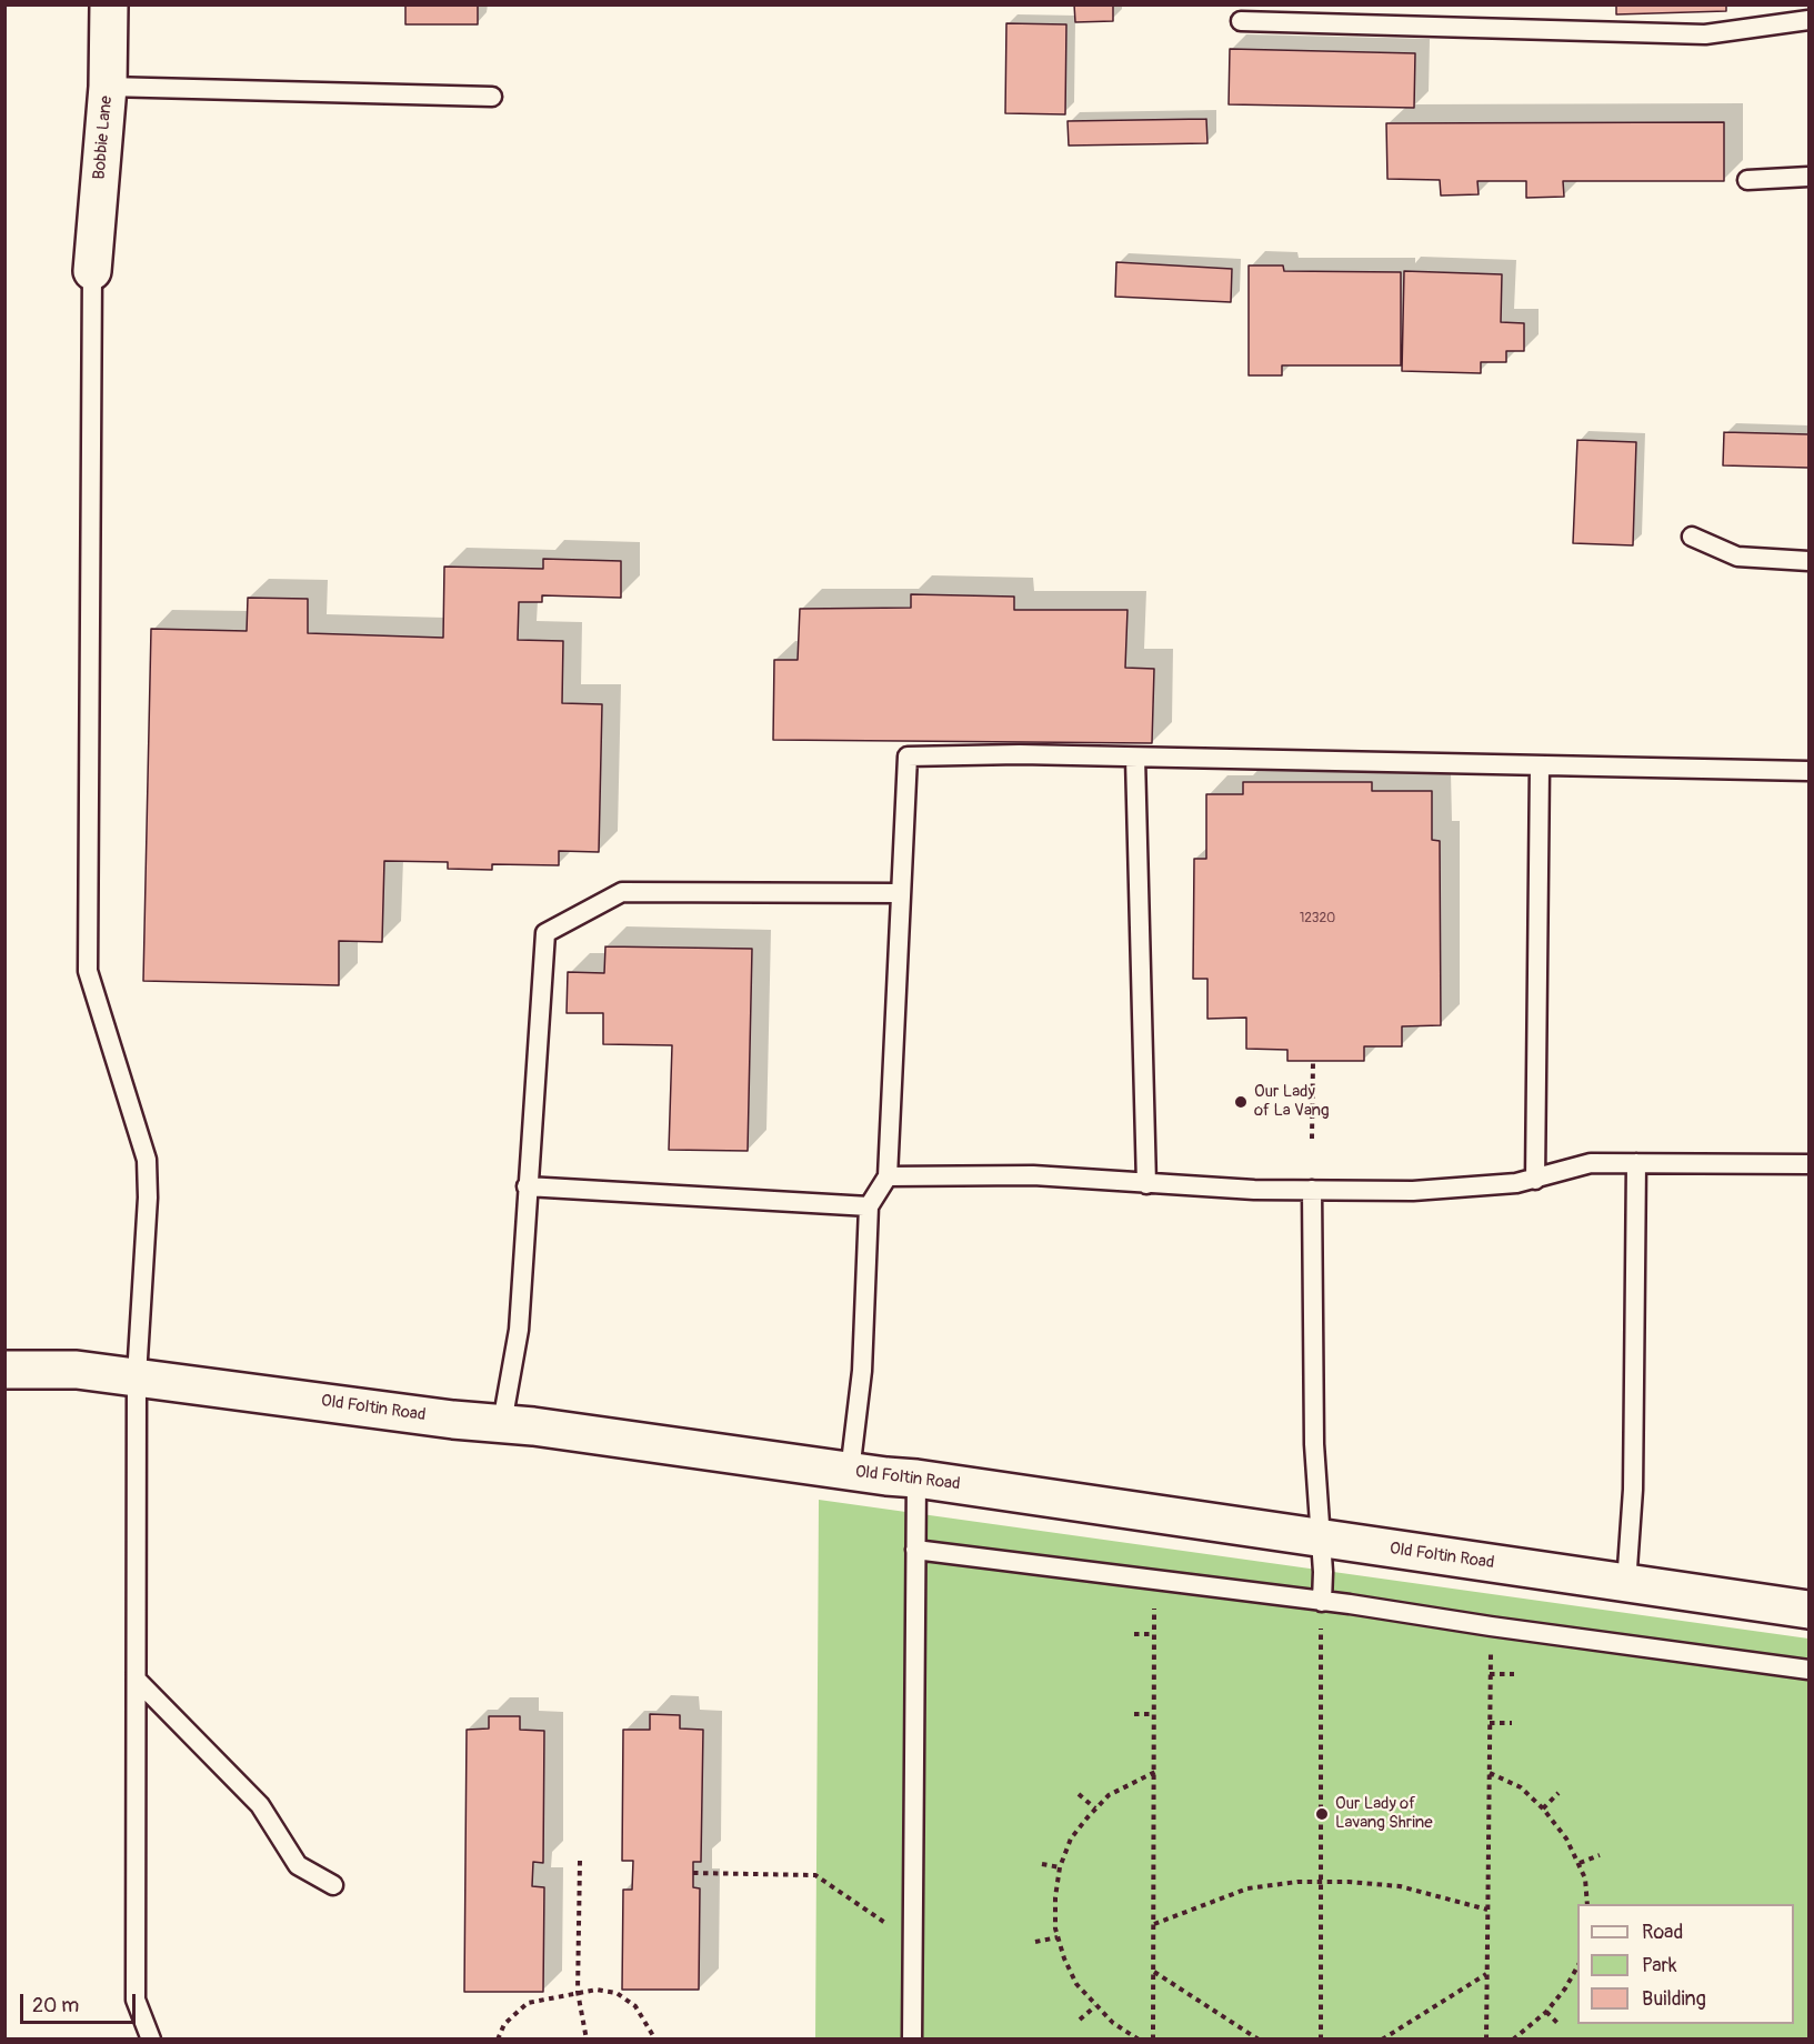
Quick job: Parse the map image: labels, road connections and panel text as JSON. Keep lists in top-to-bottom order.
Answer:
{
  "streets": {
    "street": ["Bobbie Lane", "Old Foltin Road"]
  },
  "places": ["Our Lady of La Vang", "Our Lady of Lavang Shrine"],
  "house_numbers": ["12320"],
  "legend": ["Road", "Park", "Building"],
  "scale_bar": "20 m"
}
